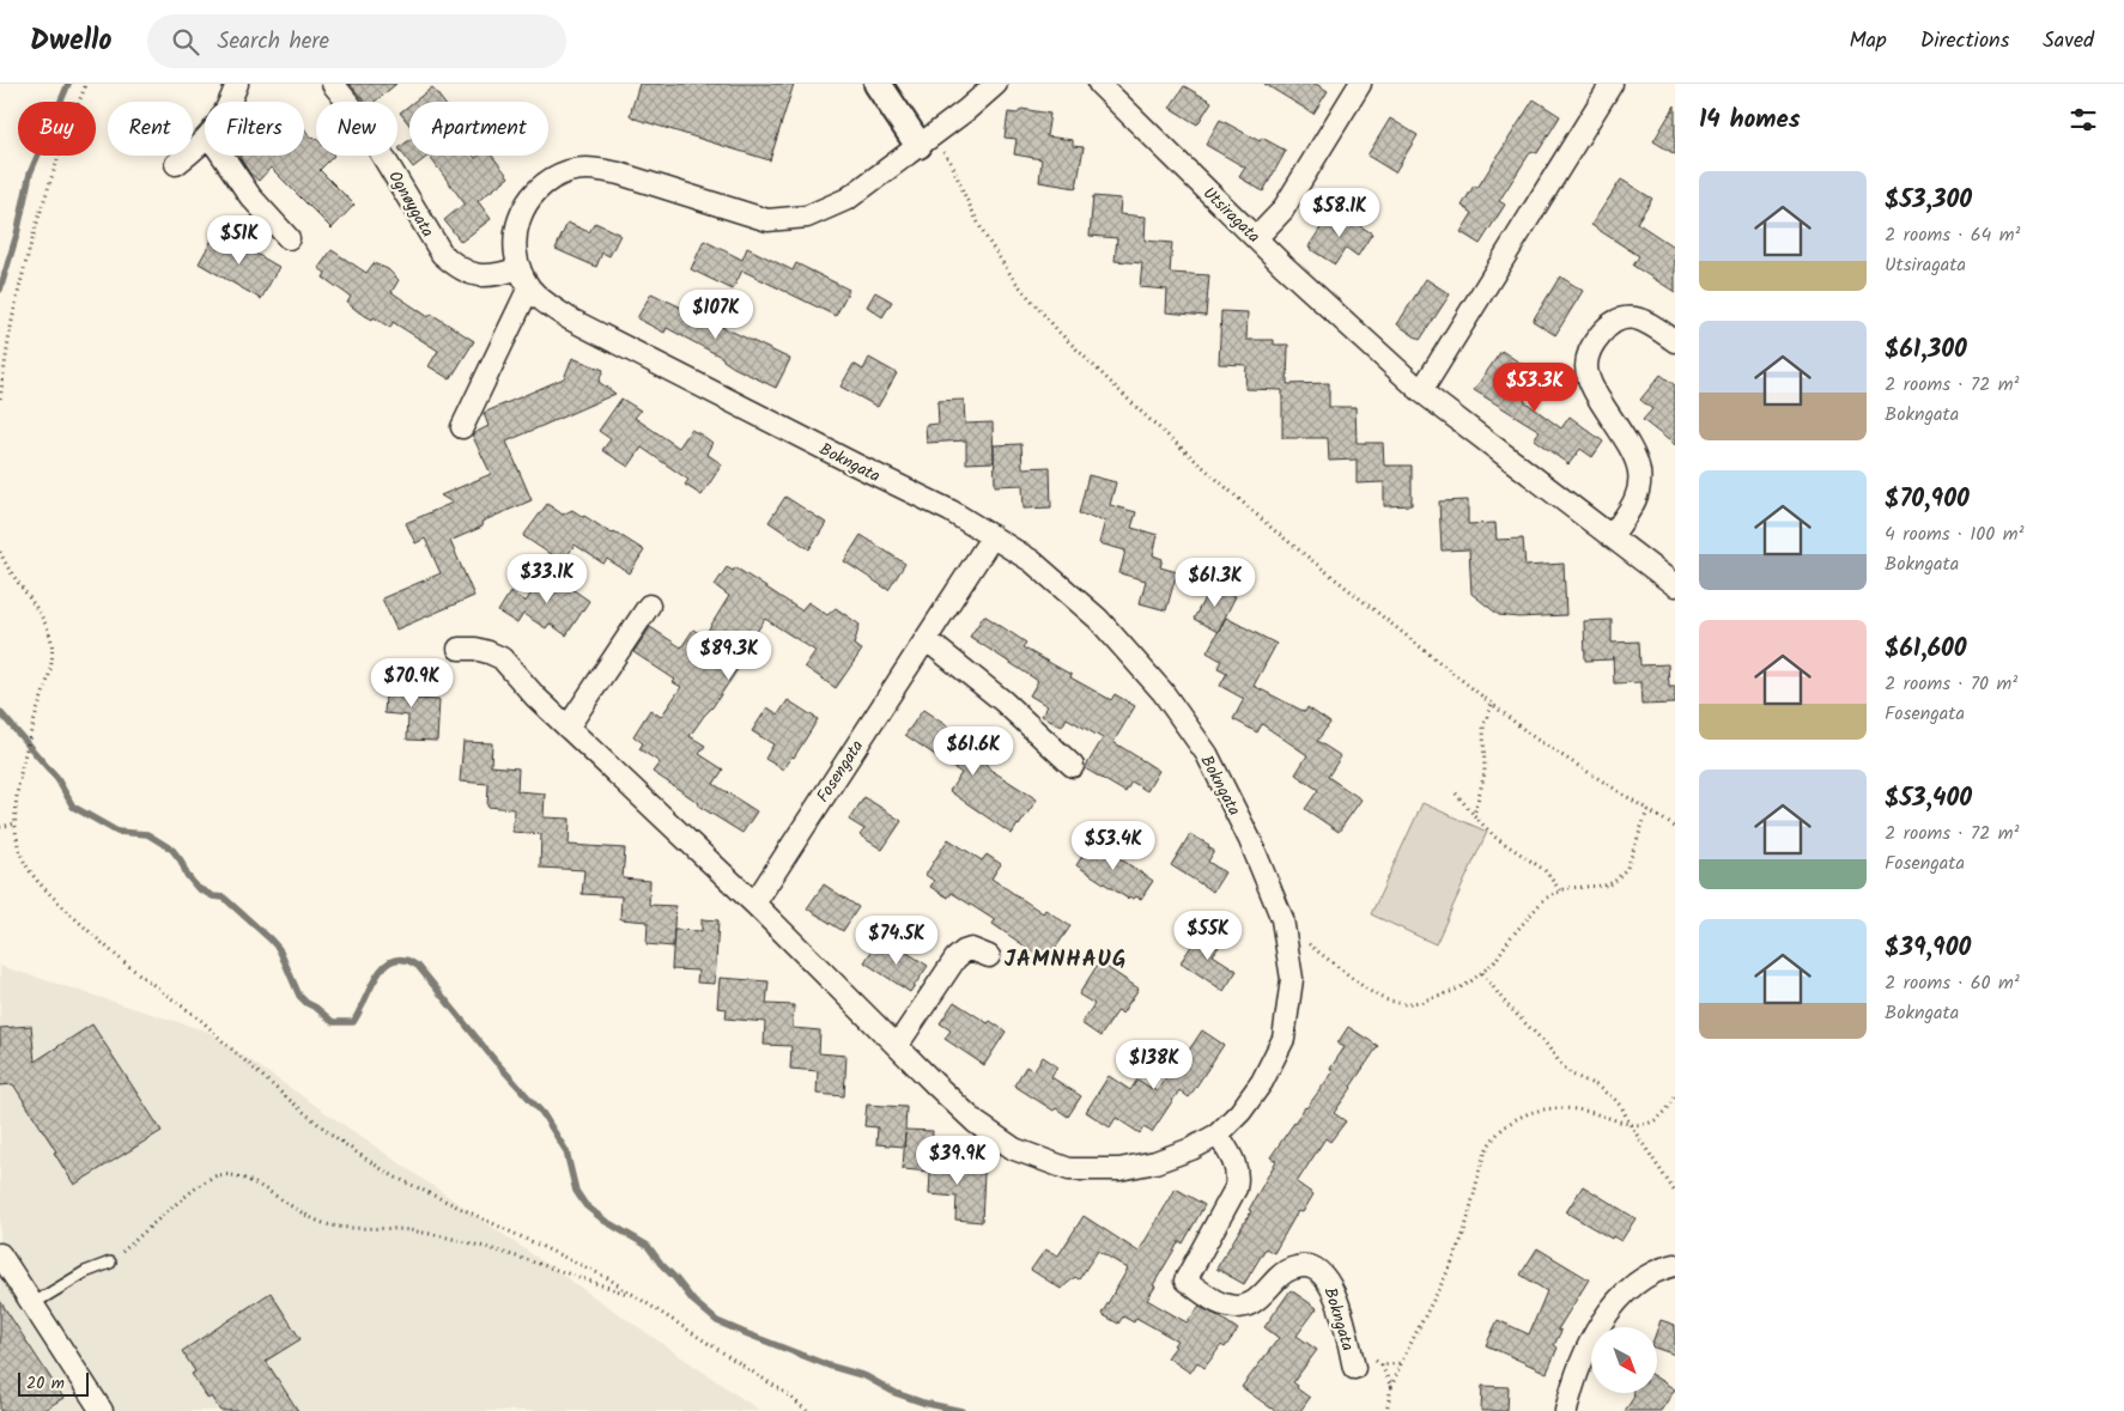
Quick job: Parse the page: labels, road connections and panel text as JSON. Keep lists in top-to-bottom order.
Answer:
{
  "streets": {
    "street": [
      "Ognøygata",
      "Utsiragata",
      "Bokngata",
      "Fosengata"
    ]
  },
  "crossings": [
    ["Ognøygata", "Bokngata"],
    ["Bokngata", "Fosengata"]
  ],
  "districts": ["JAMNHAUG"],
  "scale_bar": "20 m",
  "north": "bottom right",
  "page": {
    "header": "Dwello",
    "search": "Search here",
    "nav": ["Map", "Directions", "Saved"],
    "heading": "14 homes",
    "chip": [
      "Buy",
      "Rent",
      "Filters",
      "New",
      "Apartment"
    ],
    "list": [
      {
        "name": "$53,300",
        "note": "2 rooms · 64 m² · Utsiragata"
      },
      {
        "name": "$61,300",
        "note": "2 rooms · 72 m² · Bokngata"
      },
      {
        "name": "$70,900",
        "note": "4 rooms · 100 m² · Bokngata"
      },
      {
        "name": "$61,600",
        "note": "2 rooms · 70 m² · Fosengata"
      },
      {
        "name": "$53,400",
        "note": "2 rooms · 72 m² · Fosengata"
      },
      {
        "name": "$39,900",
        "note": "2 rooms · 60 m² · Bokngata"
      }
    ],
    "price": [
      "$58.1K",
      "$51K",
      "$107K",
      "$53.3K",
      "$33.1K",
      "$61.3K",
      "$89.3K",
      "$70.9K",
      "$61.6K",
      "$53.4K",
      "$55K",
      "$74.5K",
      "$138K",
      "$39.9K"
    ],
    "scale": "20 m"
  }
}
